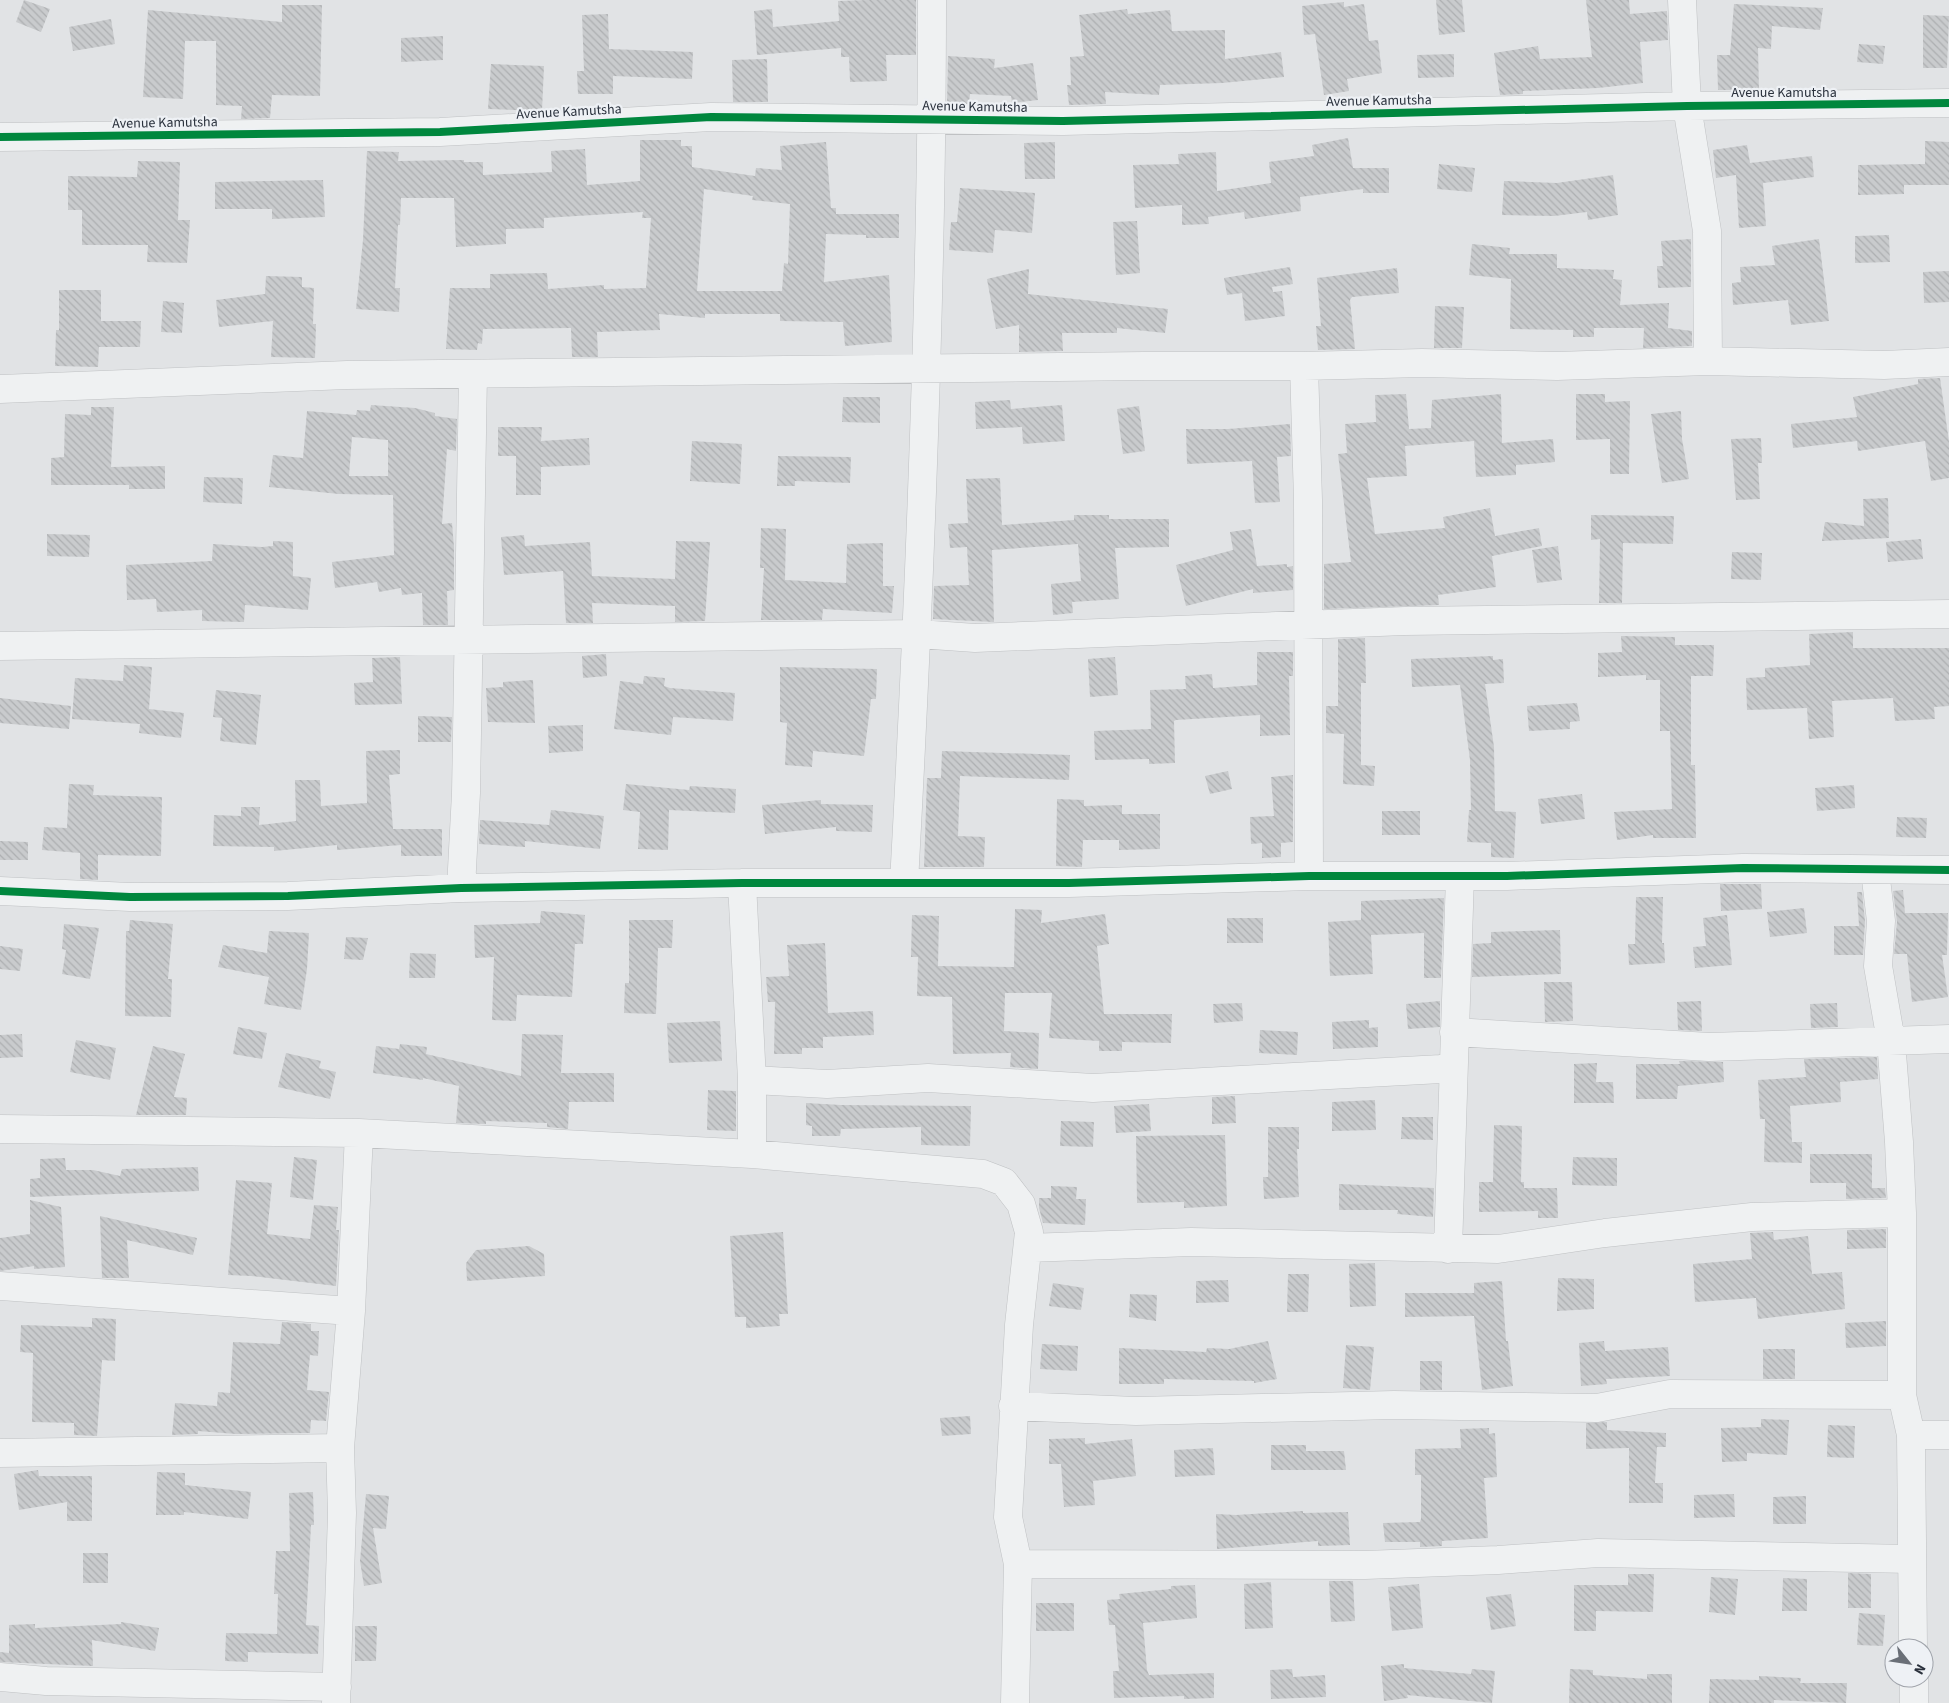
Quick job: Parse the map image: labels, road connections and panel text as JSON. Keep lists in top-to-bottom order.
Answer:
{
  "streets": {
    "street": ["Avenue Kamutsha"]
  },
  "north": "bottom right"
}
